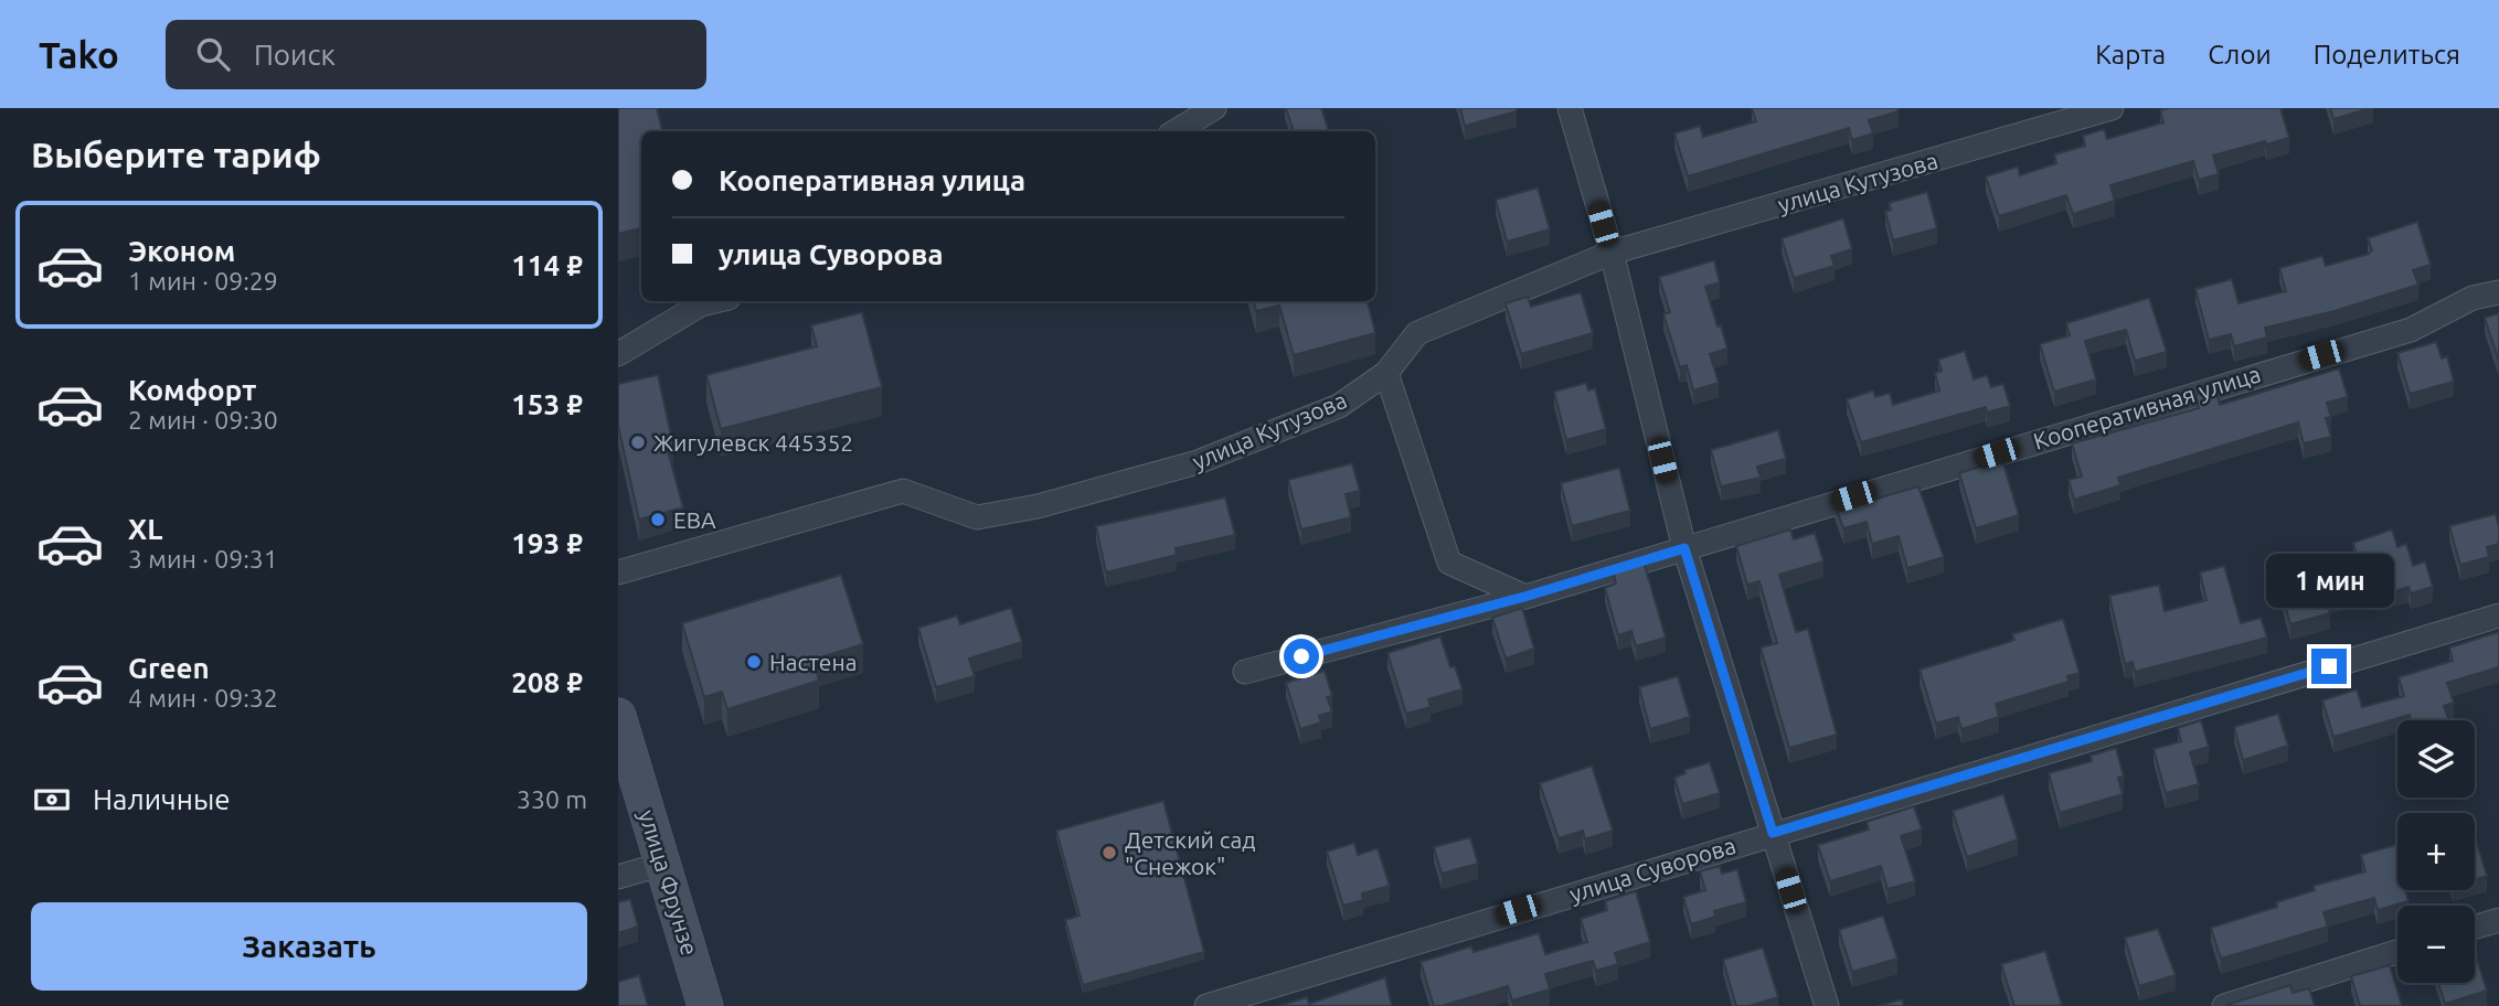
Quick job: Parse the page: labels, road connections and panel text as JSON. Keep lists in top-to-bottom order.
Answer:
{
  "streets": {
    "street": [
      "улица Кутузова",
      "Кооперативная улица",
      "улица Суворова",
      "улица Фрунзе"
    ]
  },
  "places": [
    "Жигулевск 445352",
    "ЕВА",
    "Настена",
    "Детский сад \"Снежок\""
  ],
  "page": {
    "header": "Tako",
    "search": "Поиск",
    "nav": ["Карта", "Слои", "Поделиться"],
    "heading": "Выберите тариф",
    "banner": ["Кооперативная улица", "улица Суворова"],
    "list": [
      {
        "name": "Эконом",
        "note": "1 мин · 09:29",
        "value": "114 ₽"
      },
      {
        "name": "Комфорт",
        "note": "2 мин · 09:30",
        "value": "153 ₽"
      },
      {
        "name": "XL",
        "note": "3 мин · 09:31",
        "value": "193 ₽"
      },
      {
        "name": "Green",
        "note": "4 мин · 09:32",
        "value": "208 ₽"
      }
    ],
    "bubble": "1 мин",
    "map_buttons": ["+", "−"],
    "pay": ["Наличные", "330 m"],
    "buttons": "Заказать"
  }
}
